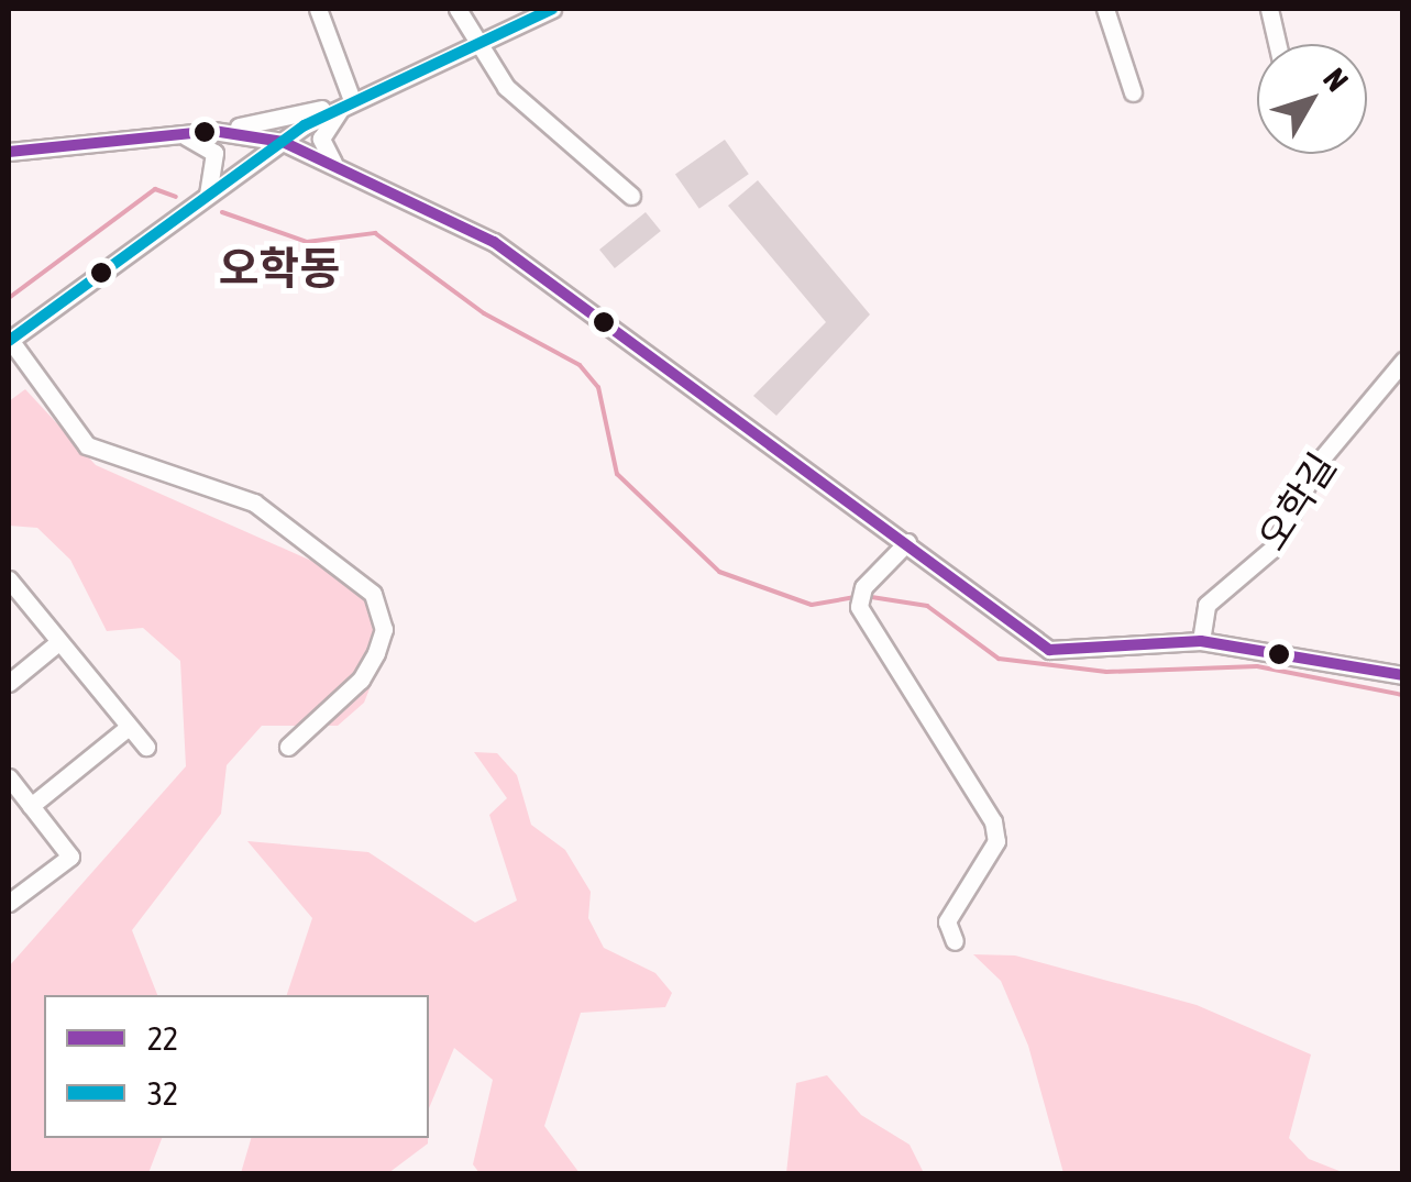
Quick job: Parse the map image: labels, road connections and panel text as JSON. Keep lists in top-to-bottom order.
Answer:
{
  "streets": {
    "street": ["오학길"]
  },
  "districts": ["오학동"],
  "lines": ["transit line 32", "transit line 22"],
  "legend": ["22", "32"],
  "north": "top right"
}
